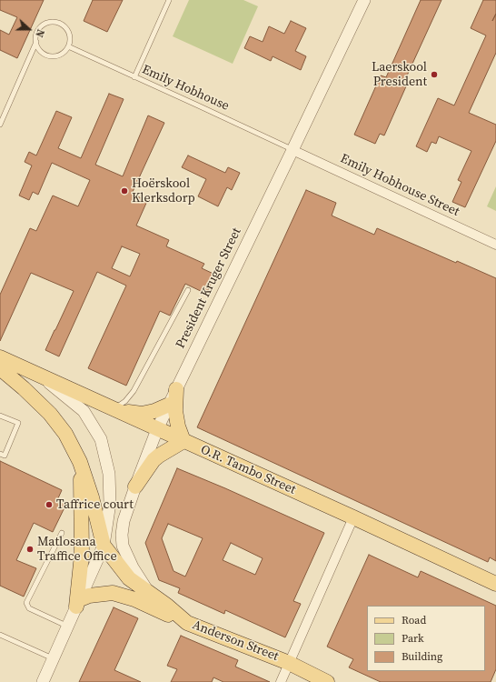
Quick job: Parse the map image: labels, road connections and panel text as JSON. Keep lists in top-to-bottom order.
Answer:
{
  "streets": {
    "main road": ["O.R. Tambo Street", "Anderson Street"],
    "street": ["Emily Hobhouse Street", "President Kruger Street"],
    "lane": ["Emily Hobhouse"]
  },
  "crossings": [
    ["Emily Hobhouse", "Emily Hobhouse Street"],
    ["Emily Hobhouse", "President Kruger Street"],
    ["Emily Hobhouse Street", "President Kruger Street"],
    ["President Kruger Street", "O.R. Tambo Street"],
    ["President Kruger Street", "Anderson Street"]
  ],
  "places": [
    "Laerskool President",
    "Hoërskool Klerksdorp",
    "Taffrice court",
    "Matlosana Traffice Office"
  ],
  "legend": ["Road", "Park", "Building"],
  "north": "right"
}
